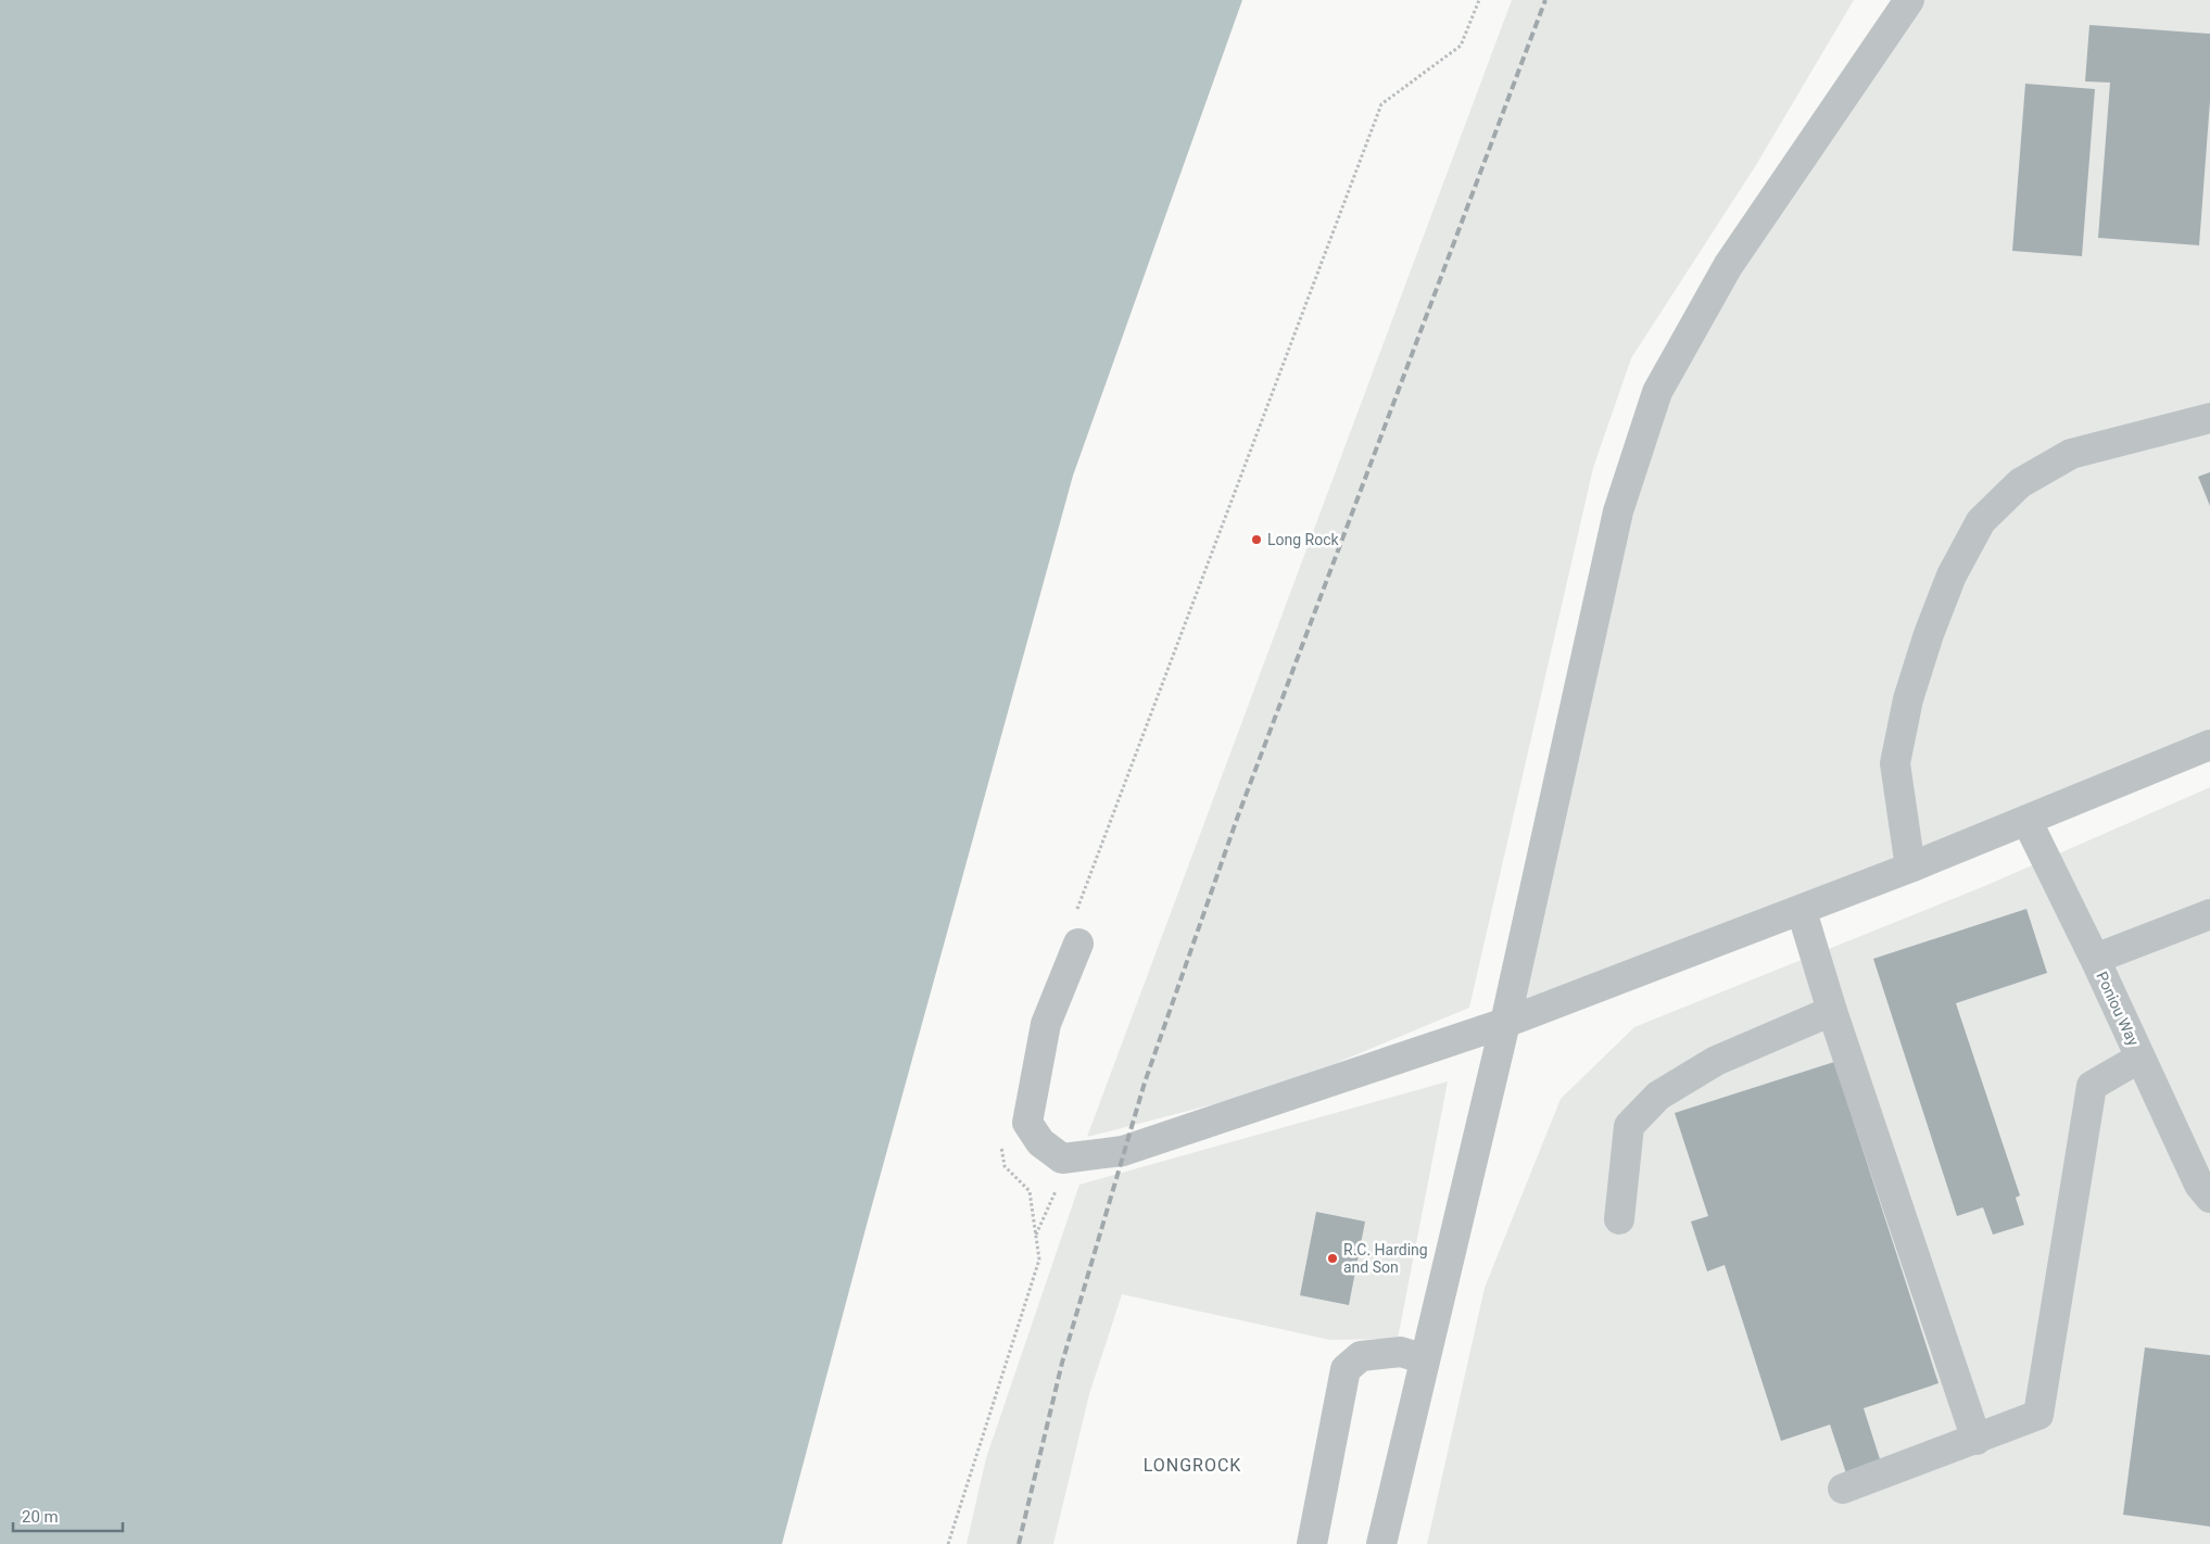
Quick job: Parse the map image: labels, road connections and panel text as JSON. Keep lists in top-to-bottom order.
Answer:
{
  "streets": {
    "street": ["Poniou Way"]
  },
  "districts": ["LONGROCK"],
  "places": ["Long Rock", "R.C. Harding and Son"],
  "scale_bar": "20 m"
}
